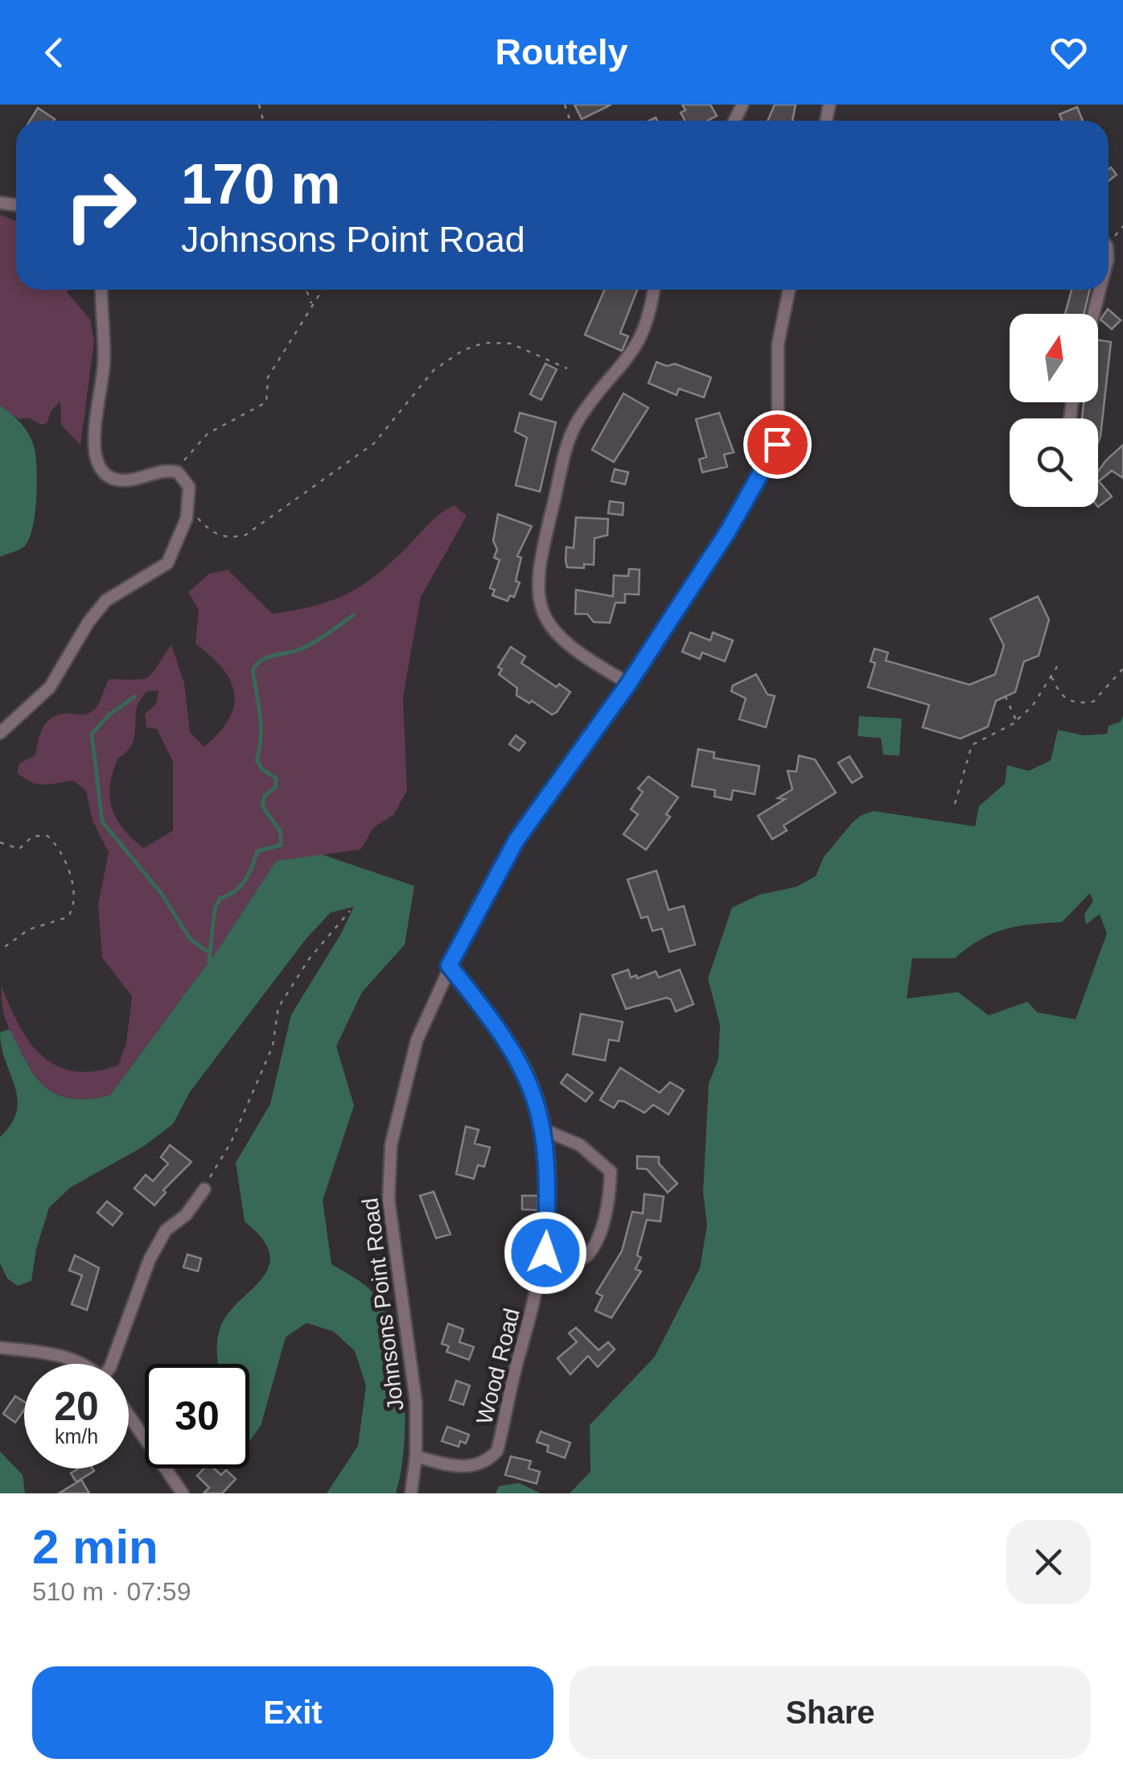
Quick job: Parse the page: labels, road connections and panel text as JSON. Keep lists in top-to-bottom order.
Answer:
{
  "streets": {
    "street": ["Johnsons Point Road", "Wood Road"]
  },
  "crossings": [
    ["Johnsons Point Road", "Wood Road"]
  ],
  "north": "top",
  "page": {
    "header": "Routely",
    "turn": ["170 m", "Johnsons Point Road"],
    "speed": "20 km/h",
    "limit": "30",
    "heading": ["2 min", "510 m · 07:59"],
    "buttons": ["Exit", "Share"]
  }
}
